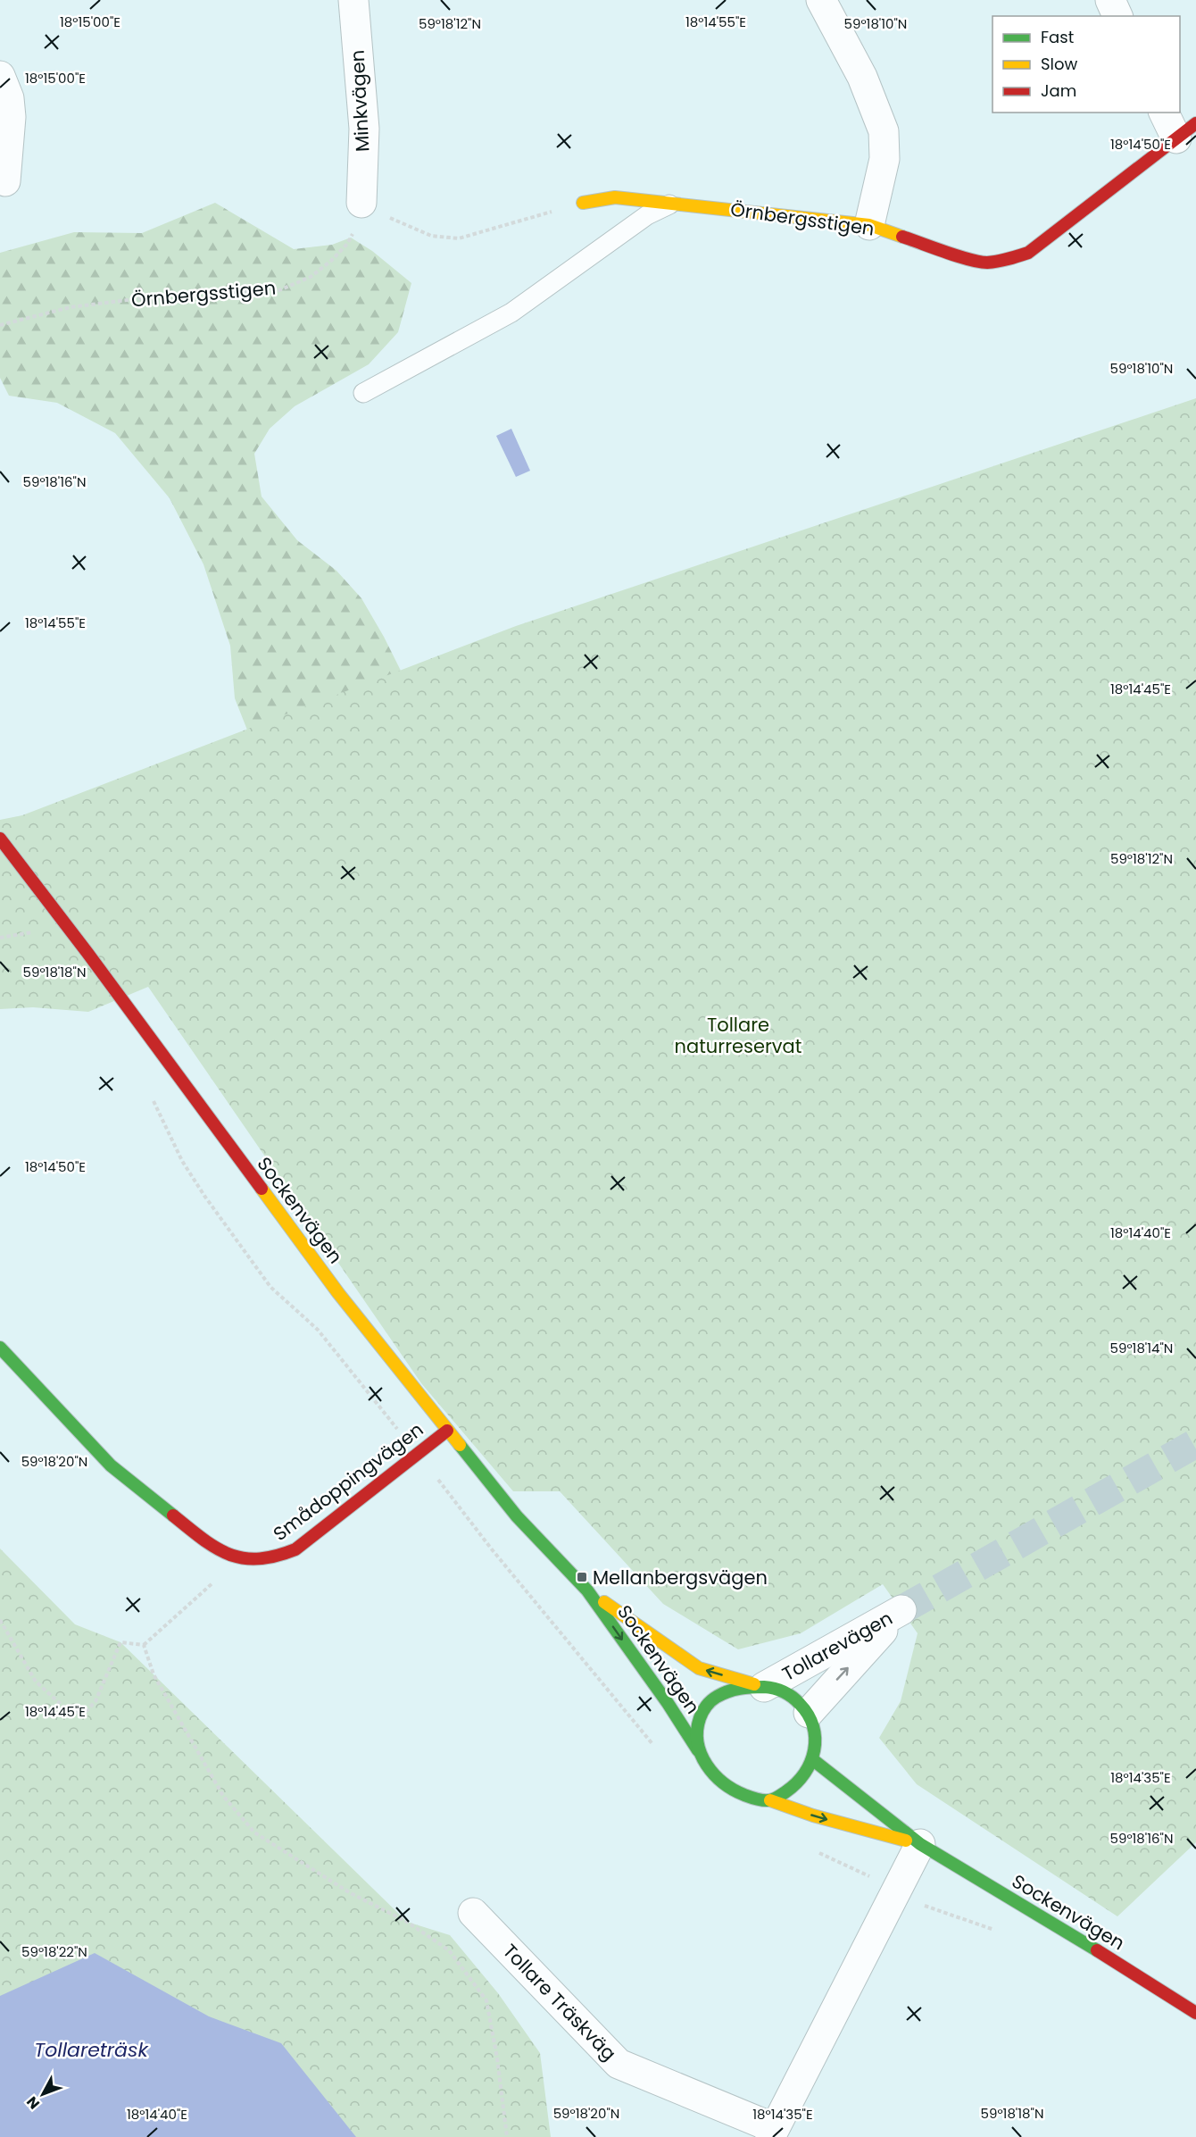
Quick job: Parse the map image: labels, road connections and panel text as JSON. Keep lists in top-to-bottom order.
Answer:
{
  "streets": {
    "street": [
      "Minkvägen",
      "Örnbergsstigen",
      "Sockenvägen",
      "Smådoppingvägen",
      "Tollarevägen",
      "Tollare Träskväg"
    ]
  },
  "crossings": [
    ["Minkvägen", "Örnbergsstigen"],
    ["Sockenvägen", "Smådoppingvägen"],
    ["Sockenvägen", "Tollarevägen"],
    ["Sockenvägen", "Tollare Träskväg"]
  ],
  "water": ["Tollareträsk"],
  "parks": ["Tollare naturreservat"],
  "places": {
    "transit": ["Mellanbergsvägen"]
  },
  "legend": ["Fast", "Slow", "Jam"],
  "north": "bottom left",
  "coordinates": [
    "18°15'00\"E",
    "18°14'55\"E",
    "59°18'10\"N",
    "59°18'12\"N",
    "18°14'50\"E",
    "59°18'16\"N",
    "18°14'45\"E",
    "59°18'18\"N",
    "18°14'40\"E",
    "59°18'14\"N",
    "59°18'20\"N",
    "18°14'35\"E",
    "59°18'22\"N"
  ]
}
